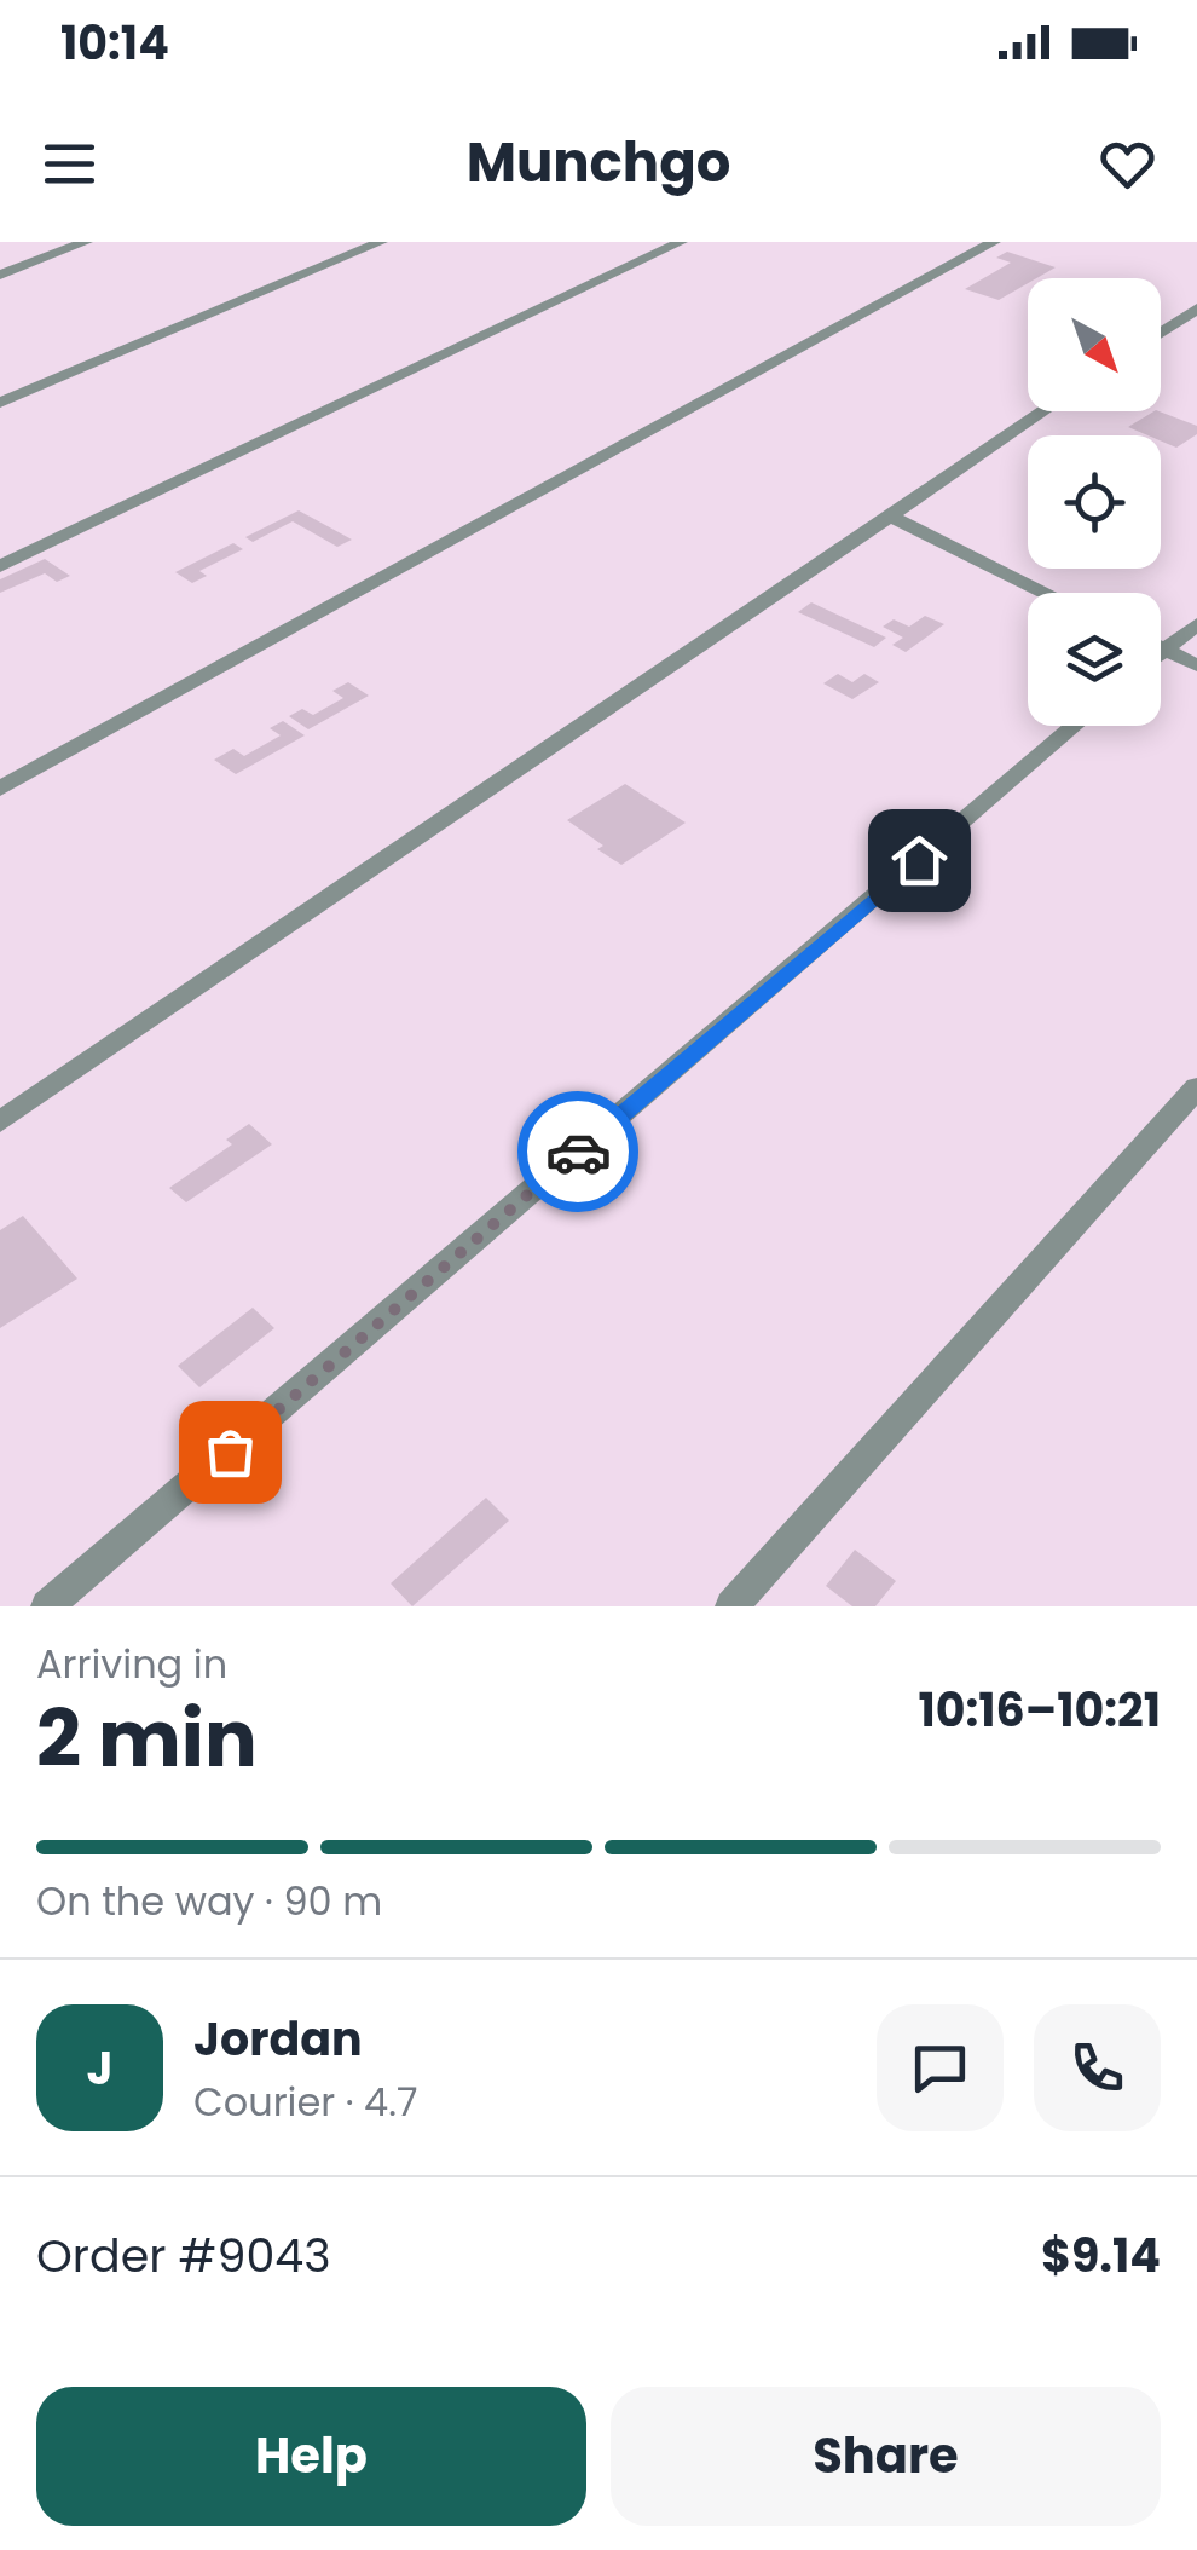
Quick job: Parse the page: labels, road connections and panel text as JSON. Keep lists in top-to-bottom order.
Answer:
{
  "north": "bottom right",
  "page": {
    "status": "10:14",
    "header": "Munchgo",
    "heading": ["2 min", "Arriving in", "10:16–10:21"],
    "panel": [
      "Jordan",
      "Courier · 4.7",
      "Order #9043",
      "$9.14"
    ],
    "bar": "On the way · 90 m",
    "round": "J",
    "buttons": ["Help", "Share"]
  }
}
